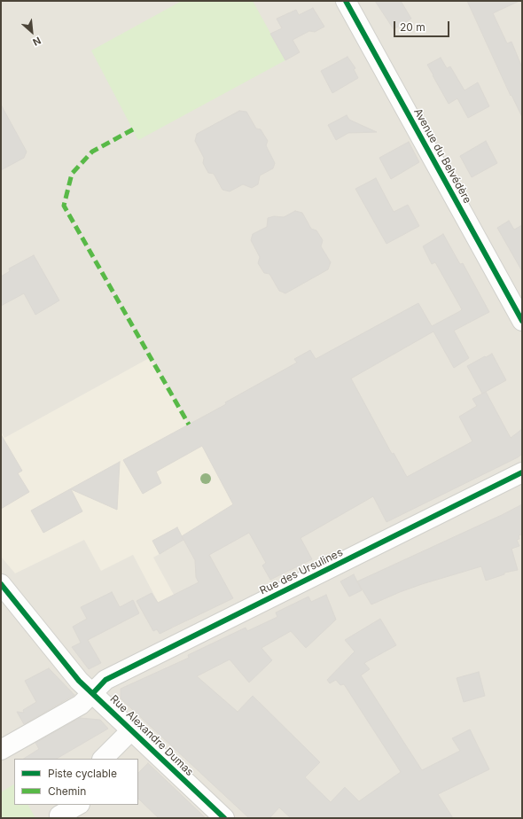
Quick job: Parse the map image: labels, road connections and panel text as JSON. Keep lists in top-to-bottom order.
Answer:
{
  "streets": {
    "street": ["Avenue du Belvédère", "Rue des Ursulines", "Rue Alexandre Dumas"]
  },
  "crossings": [
    ["Rue des Ursulines", "Rue Alexandre Dumas"]
  ],
  "legend": ["Piste cyclable", "Chemin"],
  "scale_bar": "20 m",
  "north": "bottom right"
}
